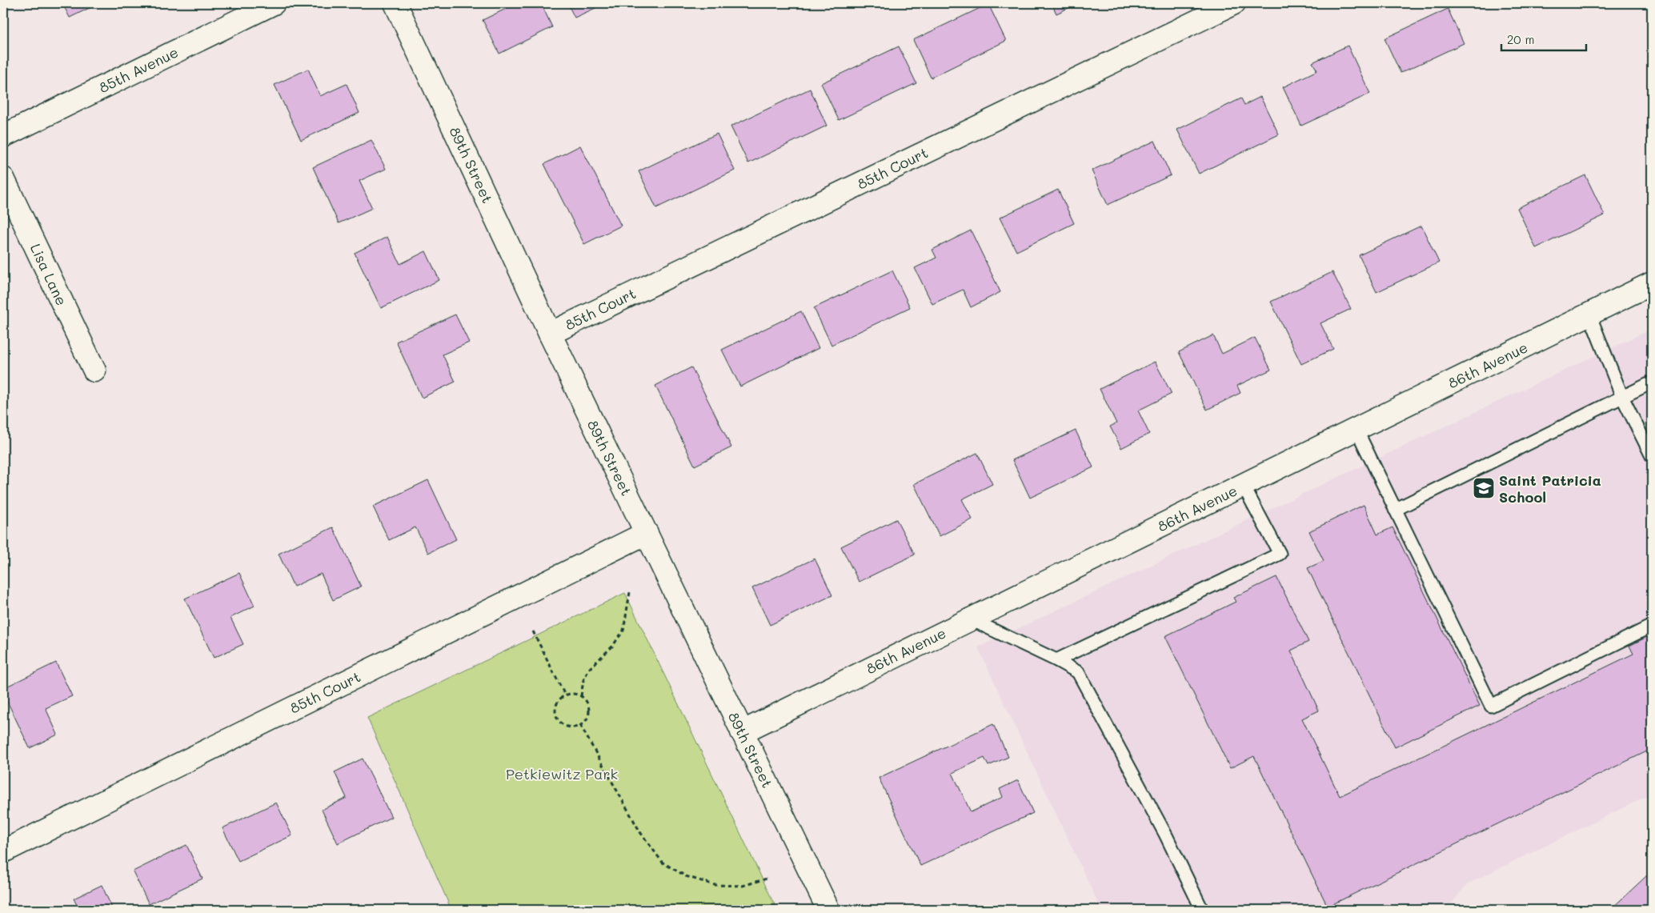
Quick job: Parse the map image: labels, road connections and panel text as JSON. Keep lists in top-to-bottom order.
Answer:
{
  "streets": {
    "street": [
      "85th Avenue",
      "89th Street",
      "85th Court",
      "Lisa Lane",
      "86th Avenue"
    ]
  },
  "crossings": [
    ["89th Street", "85th Court"],
    ["89th Street", "86th Avenue"]
  ],
  "parks": ["Petkiewitz Park"],
  "places": {
    "school or university": ["Saint Patricia School"]
  },
  "scale_bar": "20 m"
}
